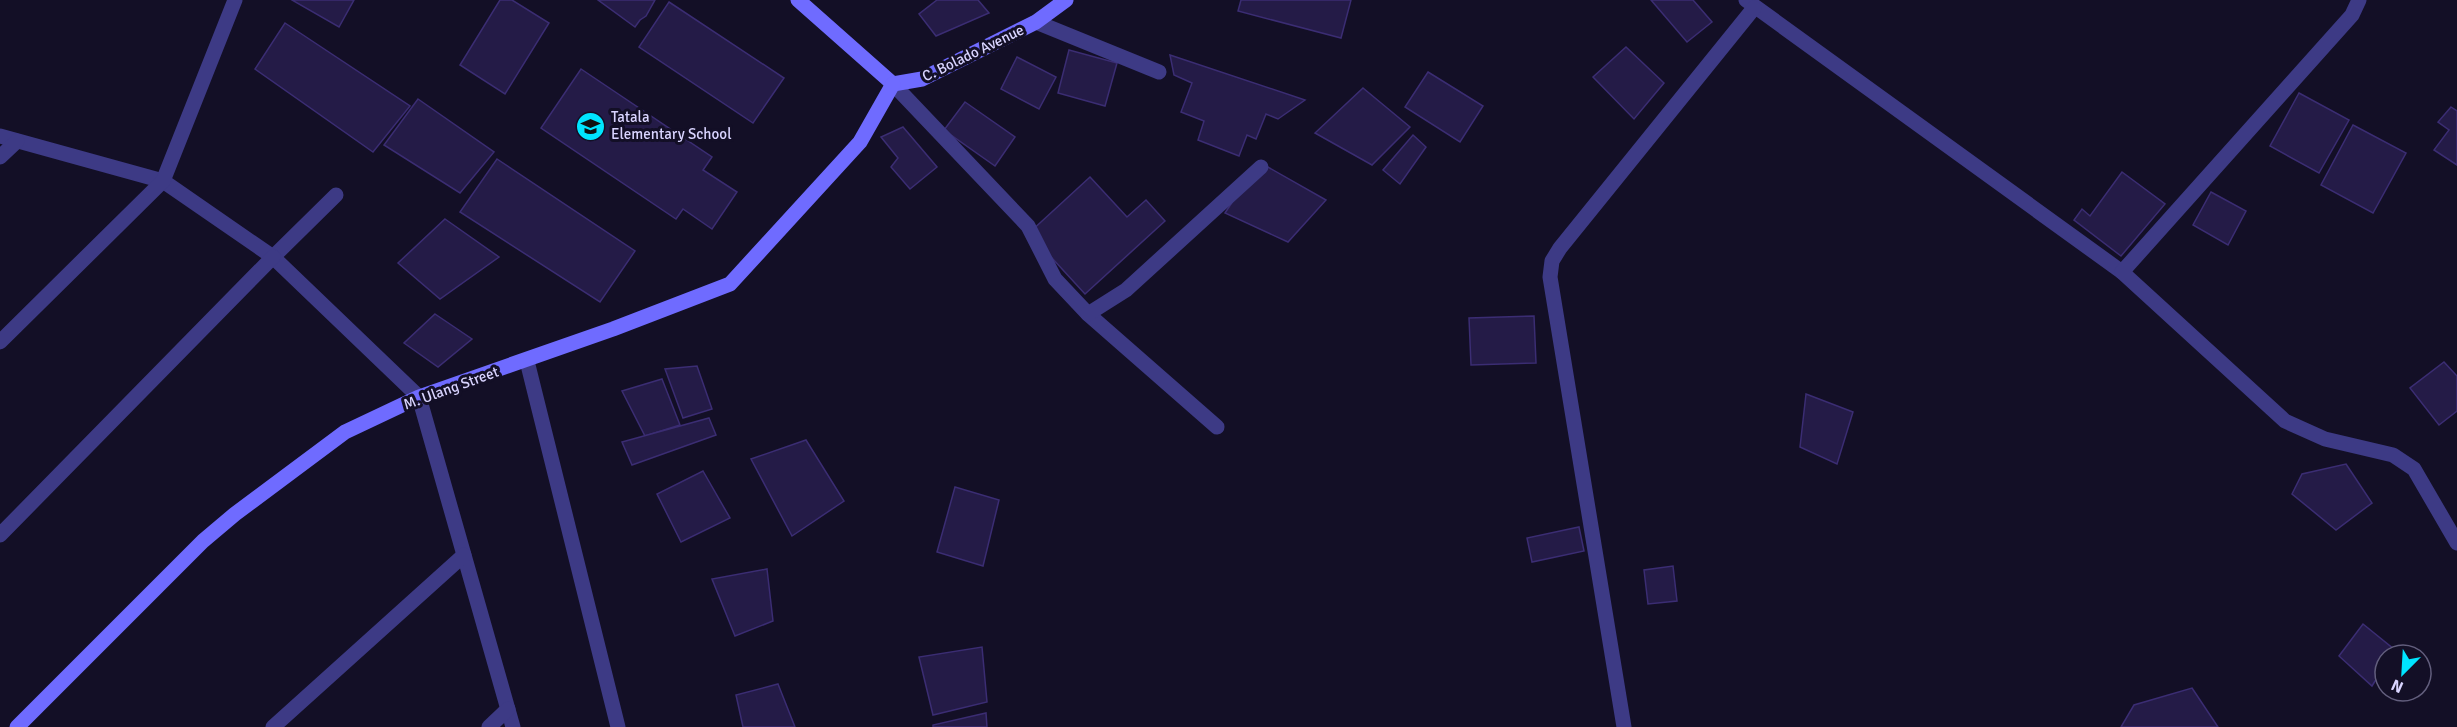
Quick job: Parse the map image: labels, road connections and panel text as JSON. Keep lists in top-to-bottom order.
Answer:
{
  "streets": {
    "street": ["C. Bolado Avenue", "M. Ulang Street"]
  },
  "crossings": [
    ["C. Bolado Avenue", "M. Ulang Street"]
  ],
  "places": {
    "school or university": ["Tatala Elementary School"]
  },
  "north": "bottom left"
}
